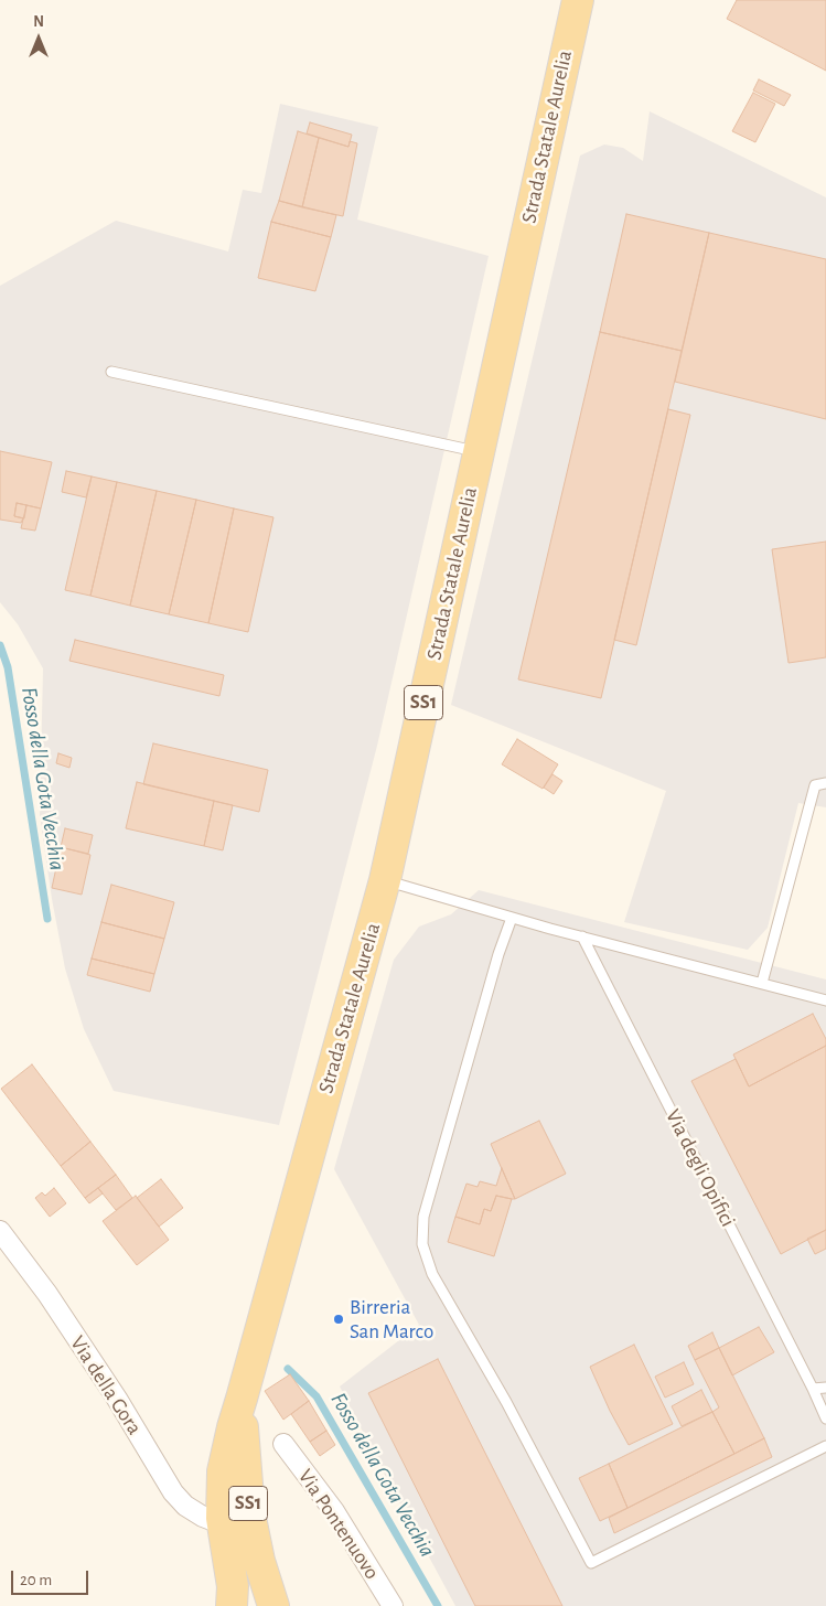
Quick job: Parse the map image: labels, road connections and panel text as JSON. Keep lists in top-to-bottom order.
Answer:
{
  "streets": {
    "main road": ["Strada Statale Aurelia", "SS1"],
    "street": ["Via della Gora", "Via Pontenuovo"],
    "lane": ["Via degli Opifici"]
  },
  "crossings": [
    ["Strada Statale Aurelia", "Via della Gora"]
  ],
  "water": ["Fosso della Gota Vecchia"],
  "places": ["Birreria San Marco"],
  "scale_bar": "20 m",
  "north": "top"
}
